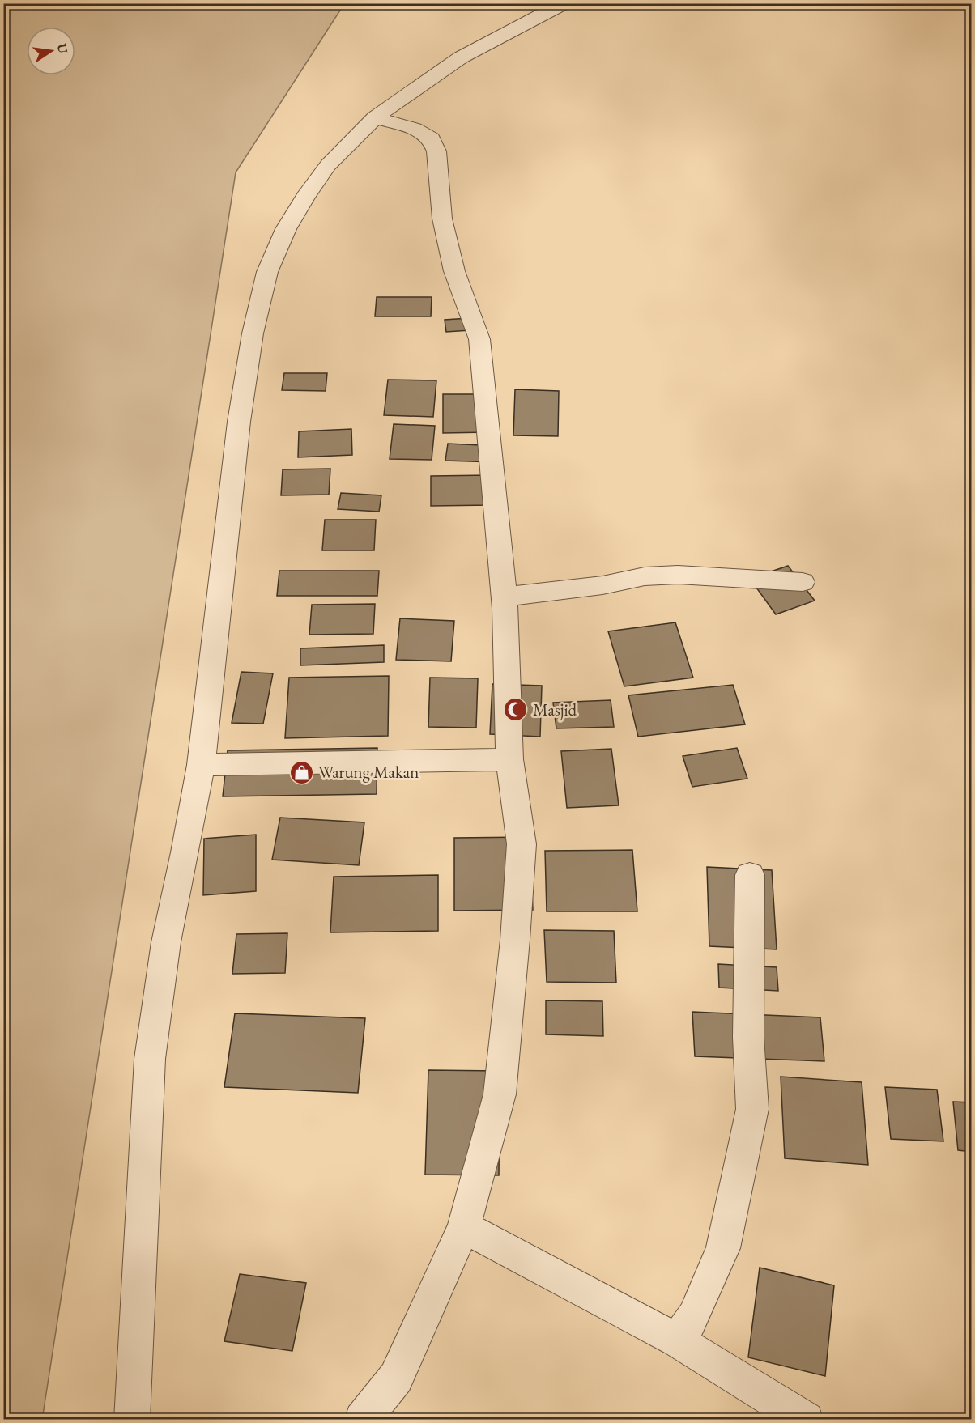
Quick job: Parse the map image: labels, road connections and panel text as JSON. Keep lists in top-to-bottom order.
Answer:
{
  "places": {
    "mosque": ["Masjid"],
    "shop": ["Warung Makan"]
  },
  "north": "right"
}
